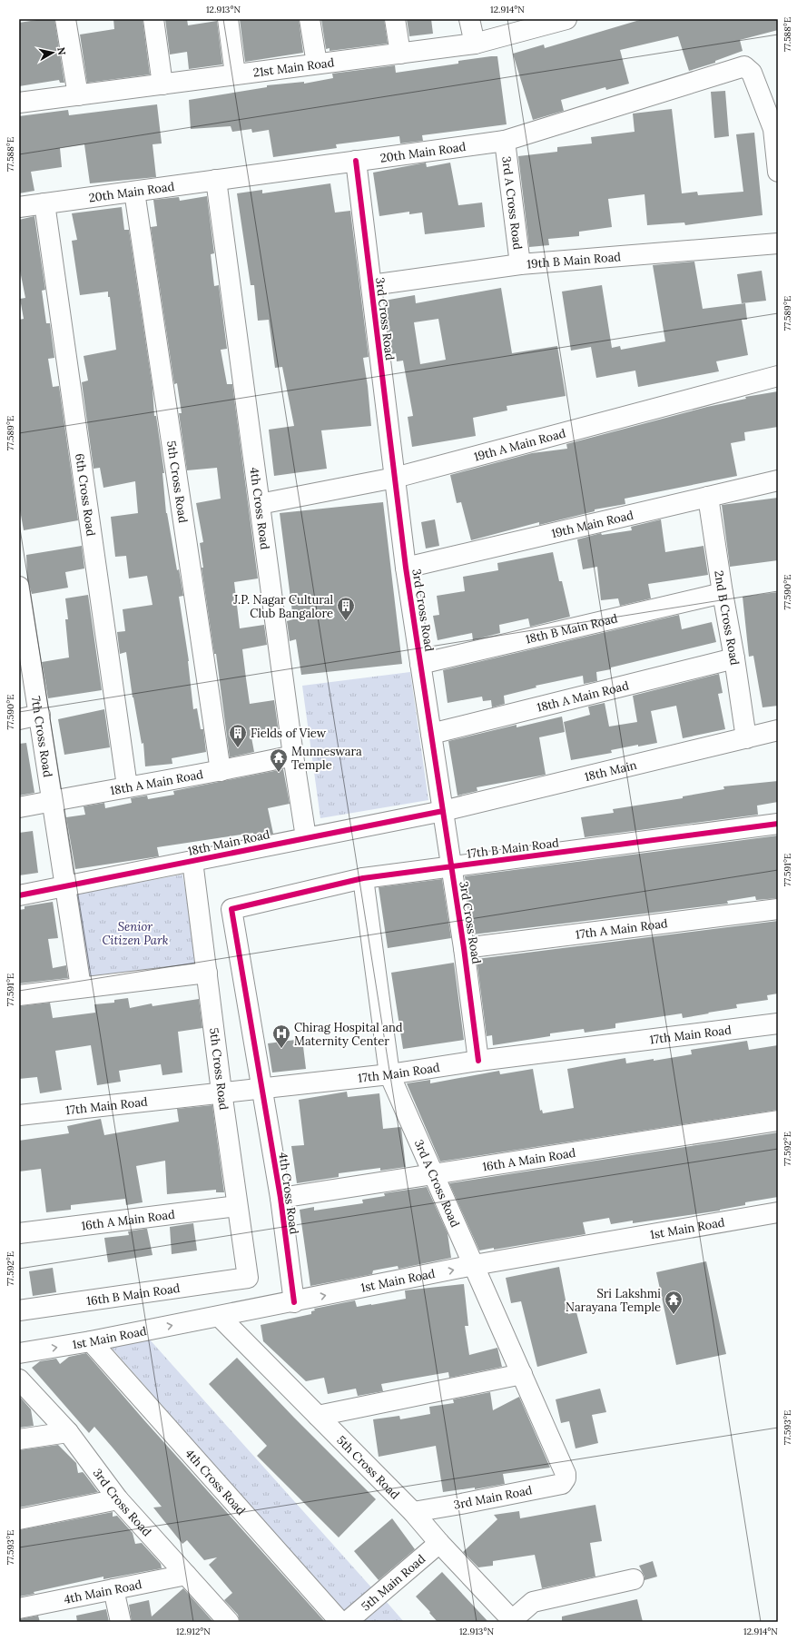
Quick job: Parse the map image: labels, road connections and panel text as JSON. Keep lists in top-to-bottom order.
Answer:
{
  "streets": {
    "street": [
      "21st Main Road",
      "20th Main Road",
      "3rd A Cross Road",
      "19th B Main Road",
      "3rd Cross Road",
      "19th A Main Road",
      "5th Cross Road",
      "6th Cross Road",
      "4th Cross Road",
      "19th Main Road",
      "2nd B Cross Road",
      "18th B Main Road",
      "18th A Main Road",
      "7th Cross Road",
      "18th Main",
      "18th Main Road",
      "17th B Main Road",
      "17th A Main Road",
      "17th Main Road",
      "16th A Main Road",
      "1st Main Road",
      "16th B Main Road",
      "3rd Main Road",
      "5th Main Road",
      "4th Main Road"
    ]
  },
  "crossings": [
    ["20th Main Road", "3rd A Cross Road"],
    ["20th Main Road", "3rd Cross Road"],
    ["20th Main Road", "5th Cross Road"],
    ["20th Main Road", "6th Cross Road"],
    ["20th Main Road", "4th Cross Road"],
    ["3rd A Cross Road", "19th B Main Road"],
    ["3rd A Cross Road", "17th B Main Road"],
    ["3rd A Cross Road", "17th Main Road"],
    ["3rd A Cross Road", "16th A Main Road"],
    ["3rd A Cross Road", "1st Main Road"],
    ["3rd A Cross Road", "3rd Main Road"],
    ["19th B Main Road", "3rd Cross Road"],
    ["3rd Cross Road", "19th A Main Road"],
    ["3rd Cross Road", "19th Main Road"],
    ["3rd Cross Road", "18th B Main Road"],
    ["3rd Cross Road", "18th A Main Road"],
    ["3rd Cross Road", "18th Main"],
    ["3rd Cross Road", "18th Main Road"],
    ["3rd Cross Road", "17th B Main Road"],
    ["3rd Cross Road", "17th A Main Road"],
    ["3rd Cross Road", "17th Main Road"],
    ["3rd Cross Road", "4th Main Road"],
    ["19th A Main Road", "4th Cross Road"],
    ["5th Cross Road", "18th A Main Road"],
    ["5th Cross Road", "18th Main Road"],
    ["5th Cross Road", "17th Main Road"],
    ["5th Cross Road", "16th A Main Road"],
    ["5th Cross Road", "1st Main Road"],
    ["5th Cross Road", "16th B Main Road"],
    ["5th Cross Road", "3rd Main Road"],
    ["5th Cross Road", "5th Main Road"],
    ["6th Cross Road", "18th A Main Road"],
    ["4th Cross Road", "18th A Main Road"],
    ["4th Cross Road", "18th Main Road"],
    ["4th Cross Road", "17th B Main Road"],
    ["4th Cross Road", "17th Main Road"],
    ["4th Cross Road", "16th A Main Road"],
    ["4th Cross Road", "1st Main Road"],
    ["19th Main Road", "2nd B Cross Road"],
    ["2nd B Cross Road", "18th B Main Road"],
    ["2nd B Cross Road", "18th A Main Road"],
    ["2nd B Cross Road", "18th Main"],
    ["18th A Main Road", "7th Cross Road"],
    ["7th Cross Road", "18th Main Road"],
    ["18th Main", "18th Main Road"]
  ],
  "parks": ["Senior Citizen Park"],
  "places": {
    "building": ["J.P. Nagar Cultural Club Bangalore", "Fields of View"],
    "temple": ["Munneswara Temple", "Sri Lakshmi Narayana Temple"],
    "hospital": ["Chirag Hospital and Maternity Center"]
  },
  "north": "right",
  "coordinates": [
    "12.913°N",
    "12.914°N",
    "77.588°E",
    "77.589°E",
    "77.590°E",
    "77.591°E",
    "77.592°E",
    "77.593°E",
    "12.912°N"
  ]
}
